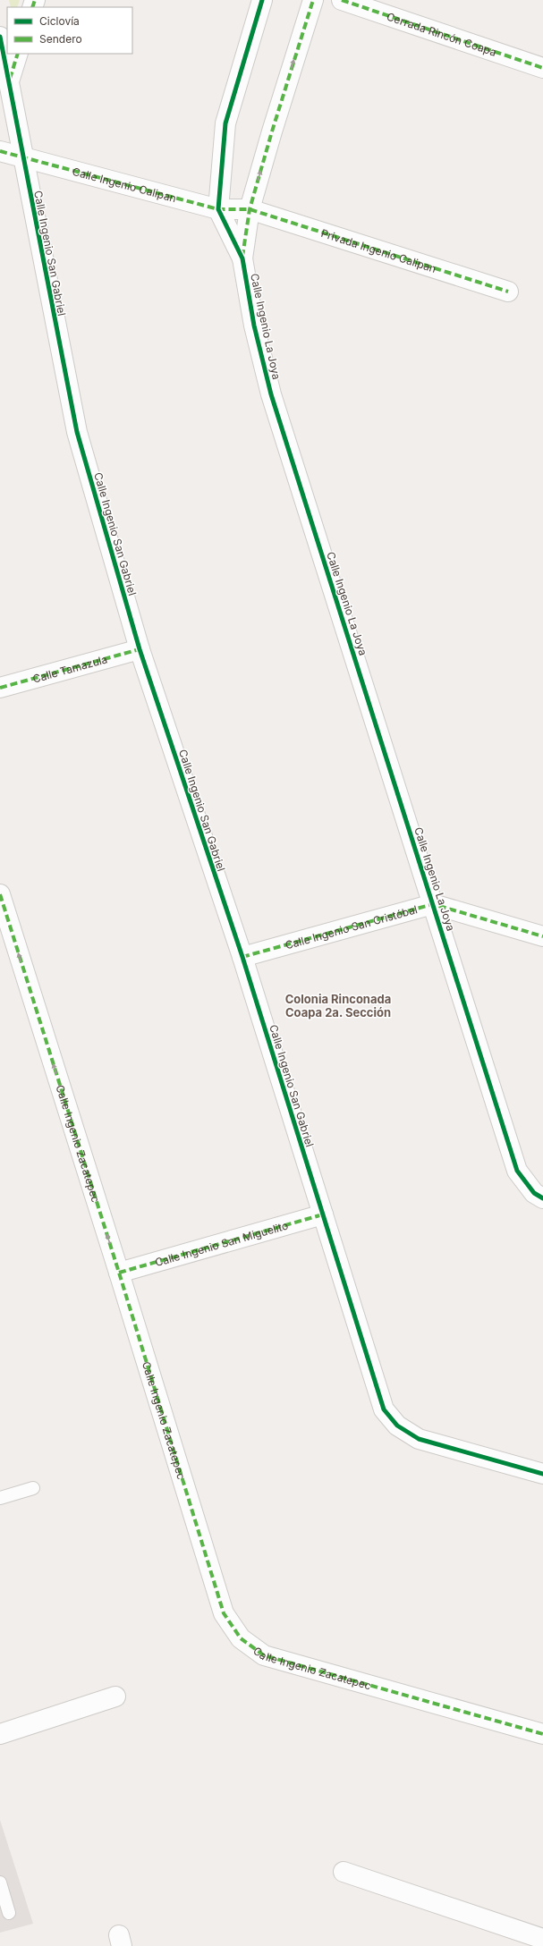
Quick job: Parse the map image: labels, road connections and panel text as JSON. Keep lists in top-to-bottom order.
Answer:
{
  "streets": {
    "street": [
      "Cerrada Rincón Coapa",
      "Calle Ingenio Calipan",
      "Privada Ingenio Calipan",
      "Calle Ingenio San Gabriel",
      "Calle Ingenio La Joya",
      "Calle Tamazula",
      "Calle Ingenio San Cristóbal",
      "Calle Ingenio Zacatepec",
      "Calle Ingenio San Miguelito"
    ]
  },
  "crossings": [
    ["Calle Ingenio Calipan", "Privada Ingenio Calipan"],
    ["Calle Ingenio Calipan", "Calle Ingenio San Gabriel"],
    ["Calle Ingenio Calipan", "Calle Ingenio La Joya"],
    ["Privada Ingenio Calipan", "Calle Ingenio La Joya"],
    ["Calle Ingenio San Gabriel", "Calle Tamazula"],
    ["Calle Ingenio San Gabriel", "Calle Ingenio San Cristóbal"],
    ["Calle Ingenio San Gabriel", "Calle Ingenio San Miguelito"],
    ["Calle Ingenio La Joya", "Calle Ingenio San Cristóbal"],
    ["Calle Ingenio Zacatepec", "Calle Ingenio San Miguelito"]
  ],
  "one_way": ["Calle Ingenio Zacatepec"],
  "districts": ["Colonia Rinconada Coapa 2a. Sección"],
  "legend": ["Ciclovía", "Sendero"]
}
